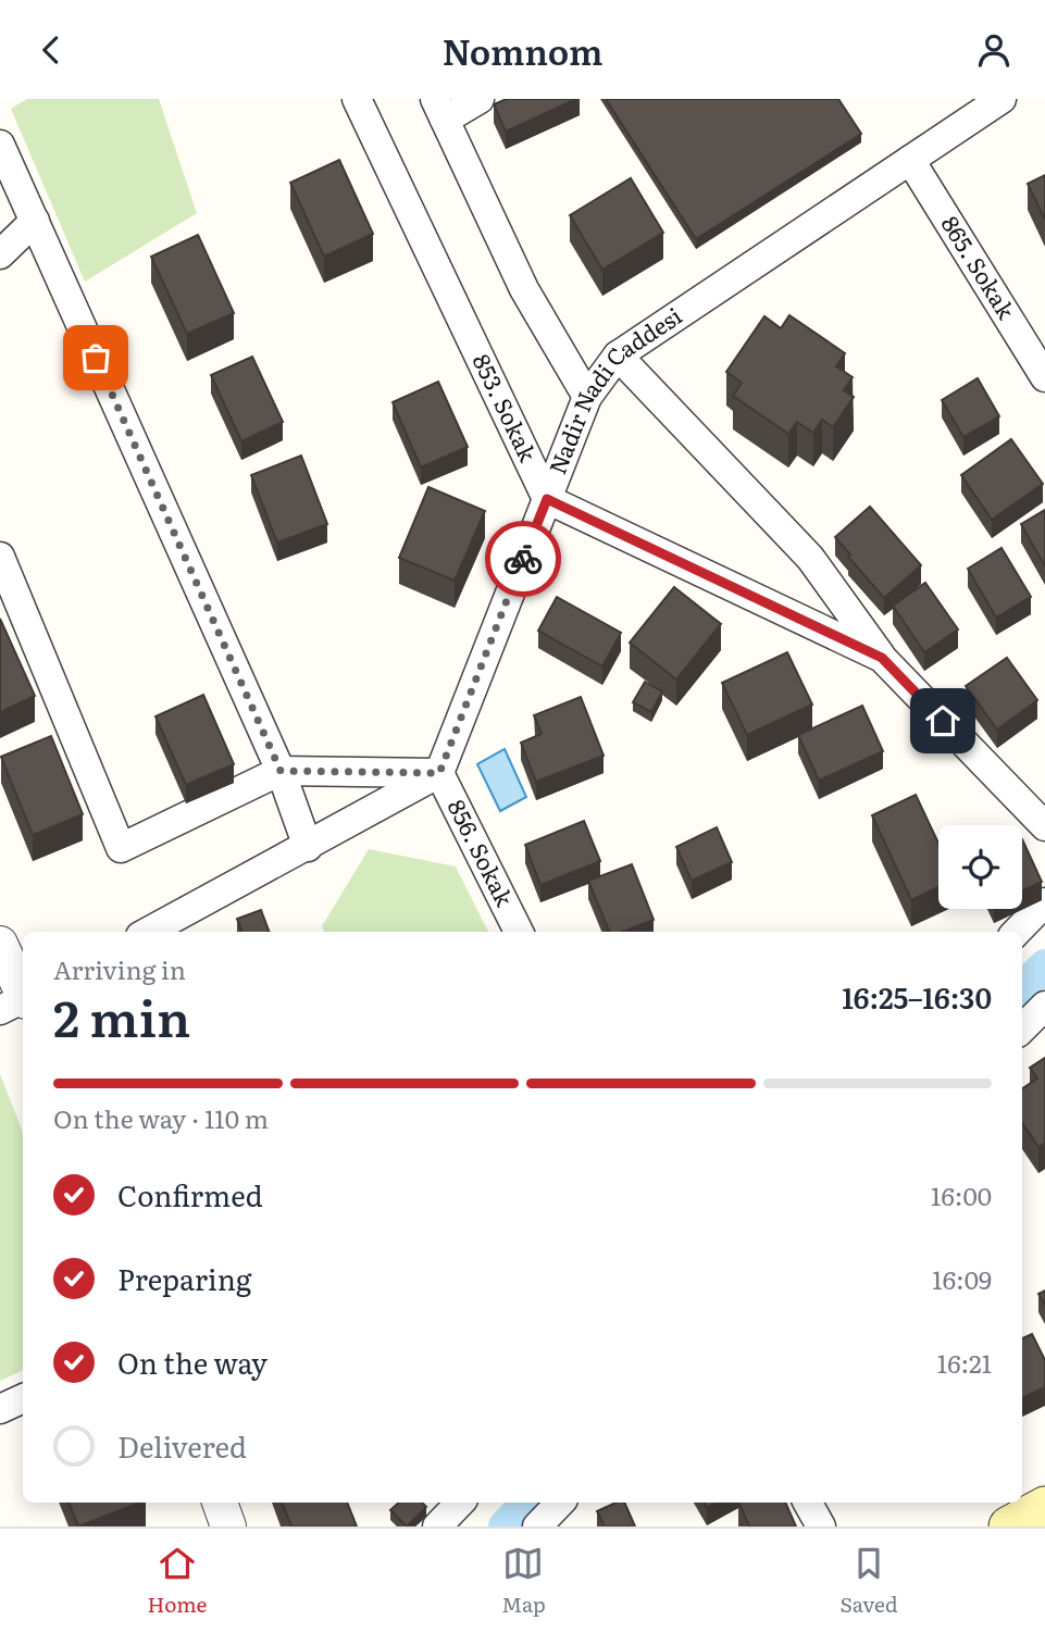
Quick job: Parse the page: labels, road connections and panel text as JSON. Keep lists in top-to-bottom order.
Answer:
{
  "streets": {
    "street": [
      "865. Sokak",
      "Nadir Nadi Caddesi",
      "853. Sokak",
      "856. Sokak"
    ]
  },
  "crossings": [
    ["865. Sokak", "Nadir Nadi Caddesi"],
    ["Nadir Nadi Caddesi", "853. Sokak"],
    ["Nadir Nadi Caddesi", "856. Sokak"]
  ],
  "page": {
    "header": "Nomnom",
    "heading": ["2 min", "Arriving in", "16:25–16:30"],
    "bar": "On the way · 110 m",
    "list": [
      ["Confirmed", "16:00"],
      ["Preparing", "16:09"],
      ["On the way", "16:21"],
      "Delivered"
    ],
    "tabs": ["Home", "Map", "Saved"]
  }
}
